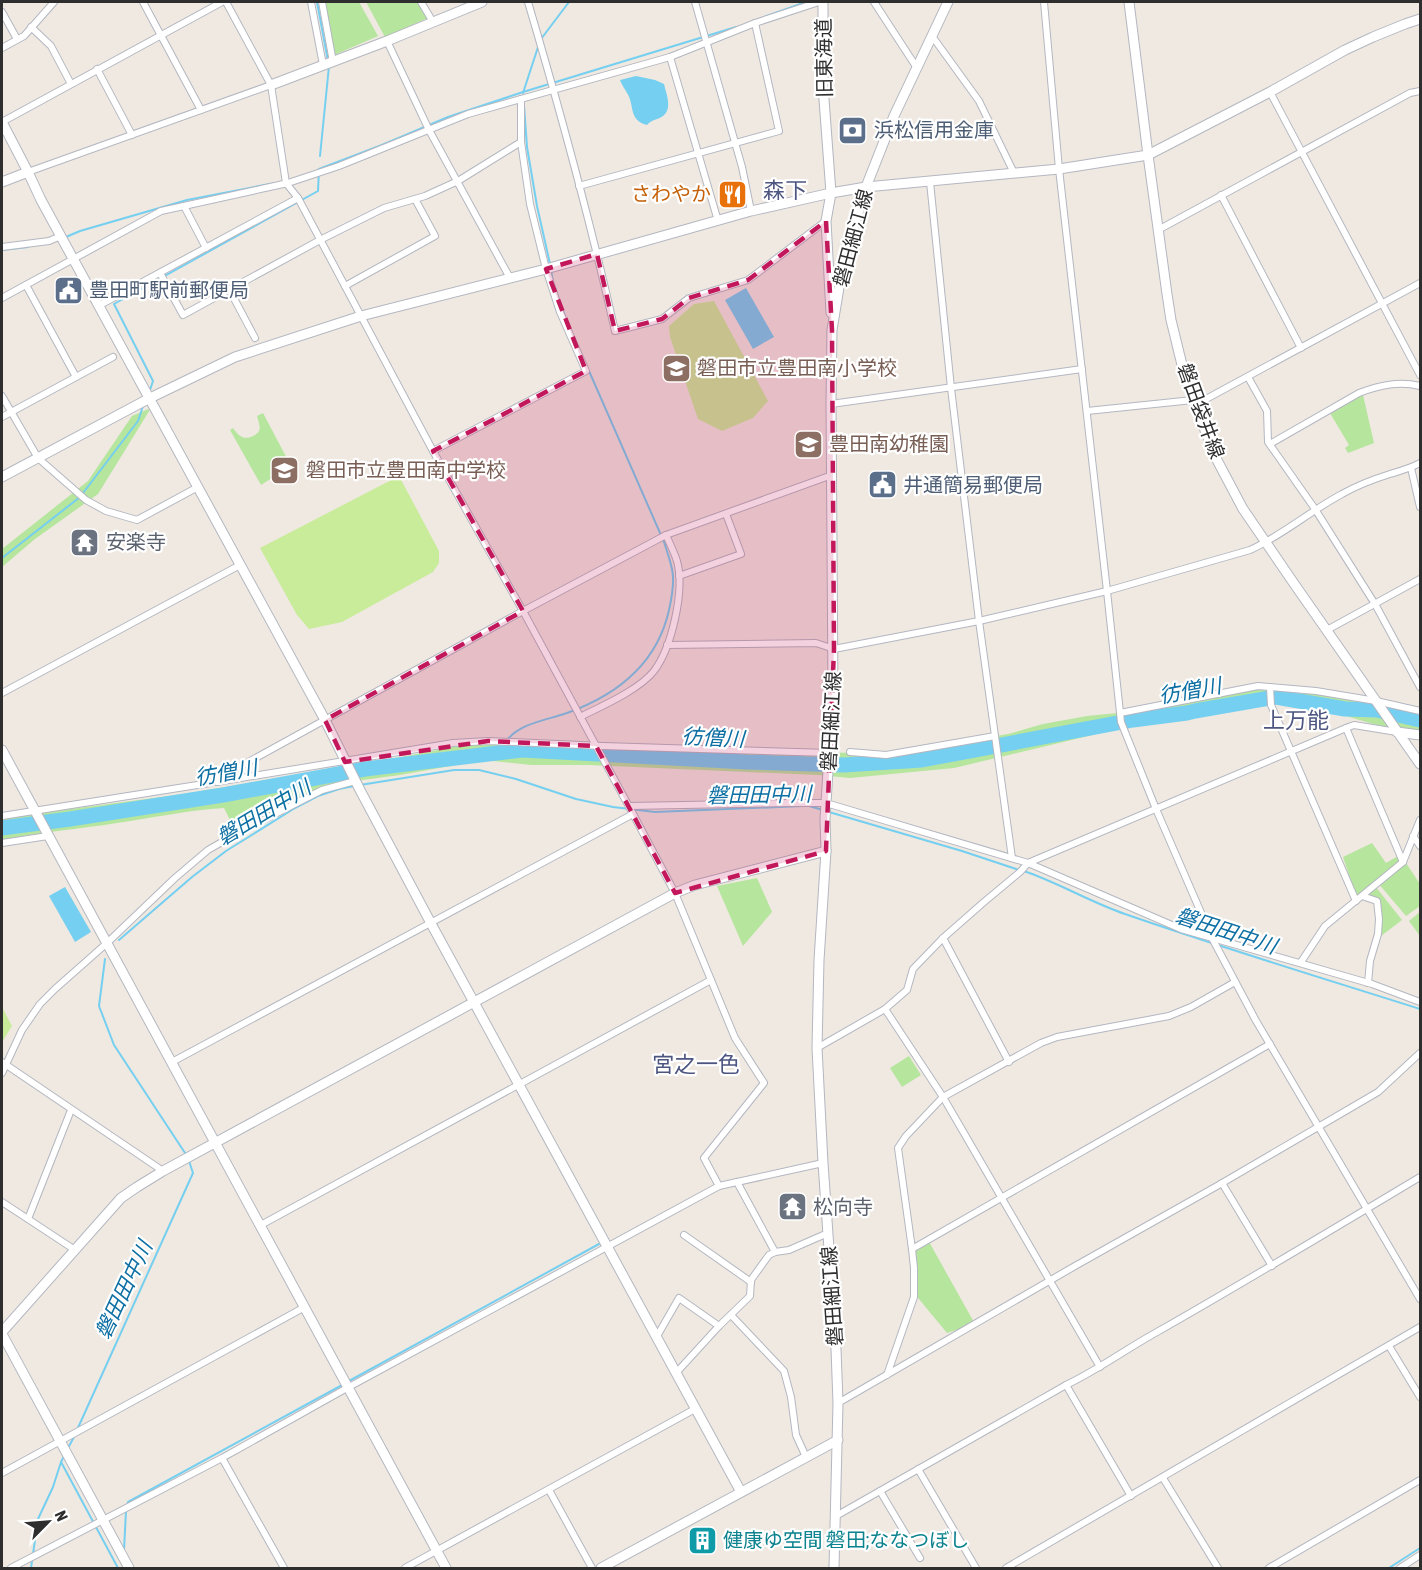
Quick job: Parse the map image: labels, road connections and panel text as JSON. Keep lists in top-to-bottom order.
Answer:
{
  "streets": {
    "street": ["旧東海道", "磐田細江線", "磐田袋井線"]
  },
  "crossings": [
    ["旧東海道", "磐田細江線"]
  ],
  "districts": ["森下", "上万能", "宮之一色"],
  "water": ["彷僧川", "磐田田中川"],
  "places": {
    "bank": ["浜松信用金庫"],
    "restaurant": ["さわやか"],
    "public building": ["豊田町駅前郵便局", "井通簡易郵便局"],
    "school or university": ["磐田市立豊田南小学校", "豊田南幼稚園", "磐田市立豊田南中学校"],
    "temple": ["安楽寺", "松向寺"],
    "building": ["健康ゆ空間 磐田;ななつぼし"]
  },
  "north": "top right"
}
